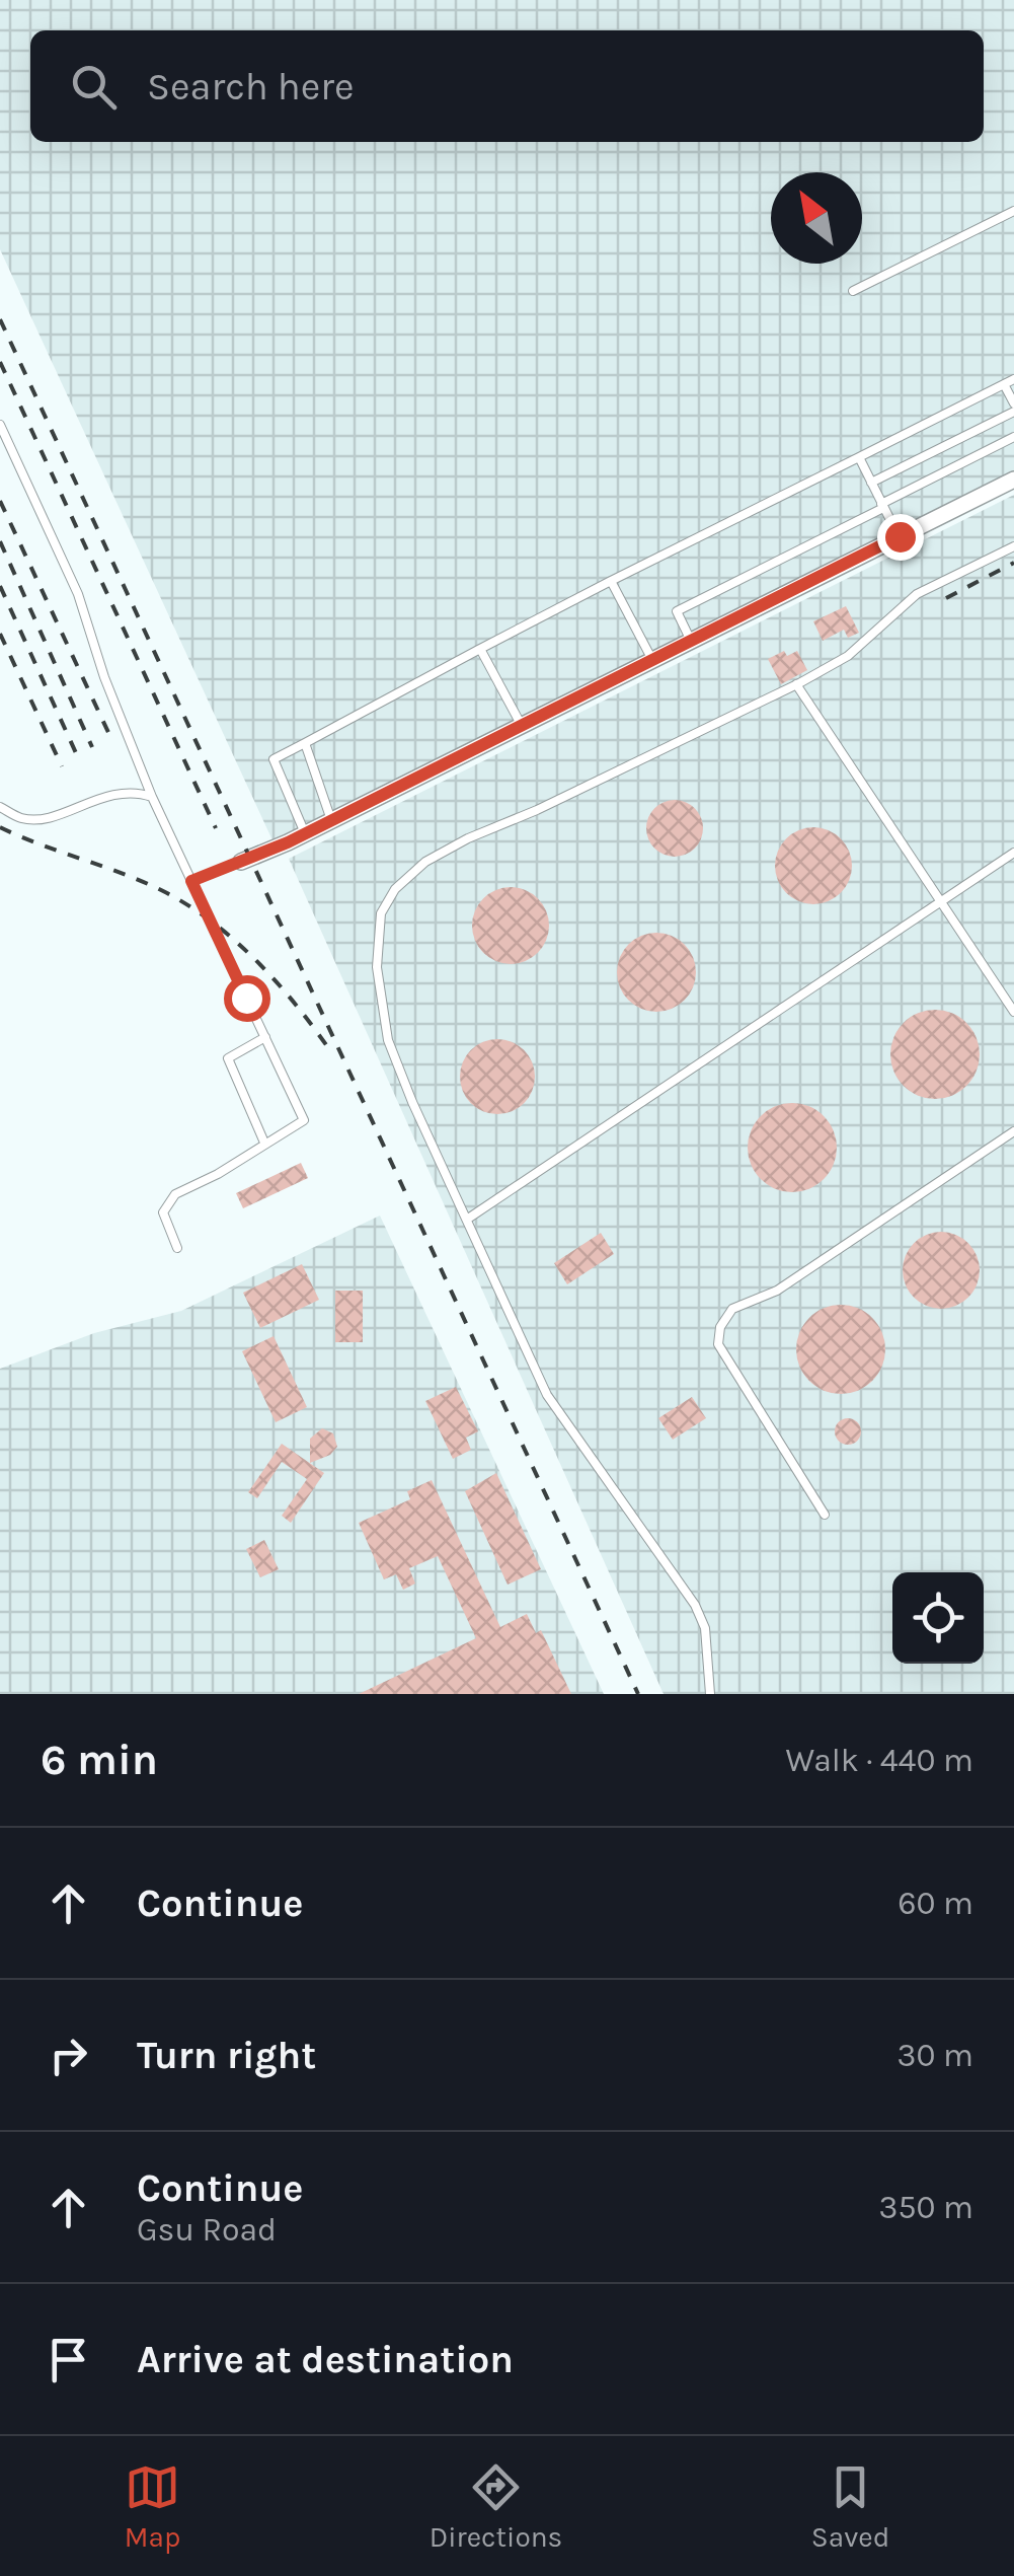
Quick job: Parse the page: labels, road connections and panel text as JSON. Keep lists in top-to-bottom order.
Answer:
{
  "north": "top left",
  "page": {
    "search": "Search here",
    "heading": ["6 min", "Walk · 440 m"],
    "list": [
      ["Continue", "60 m"],
      ["Turn right", "30 m"],
      ["Continue", "Gsu Road", "350 m"],
      "Arrive at destination"
    ],
    "nav": ["Map", "Directions", "Saved"]
  }
}
